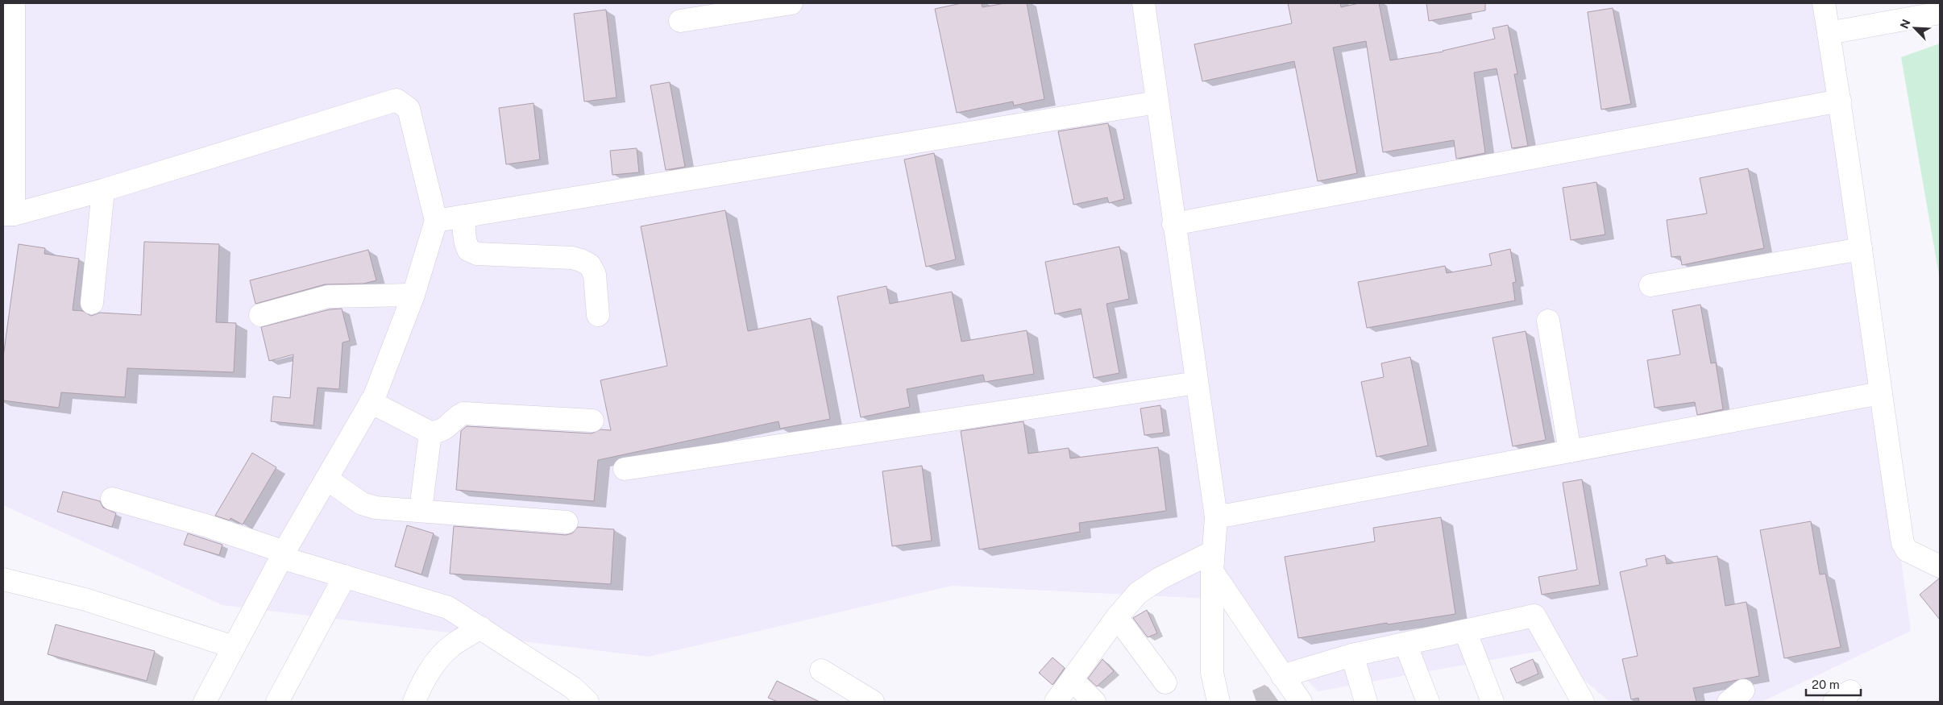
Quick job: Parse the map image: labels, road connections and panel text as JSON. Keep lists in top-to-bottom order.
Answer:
{
  "scale_bar": "20 m",
  "north": "top left"
}
